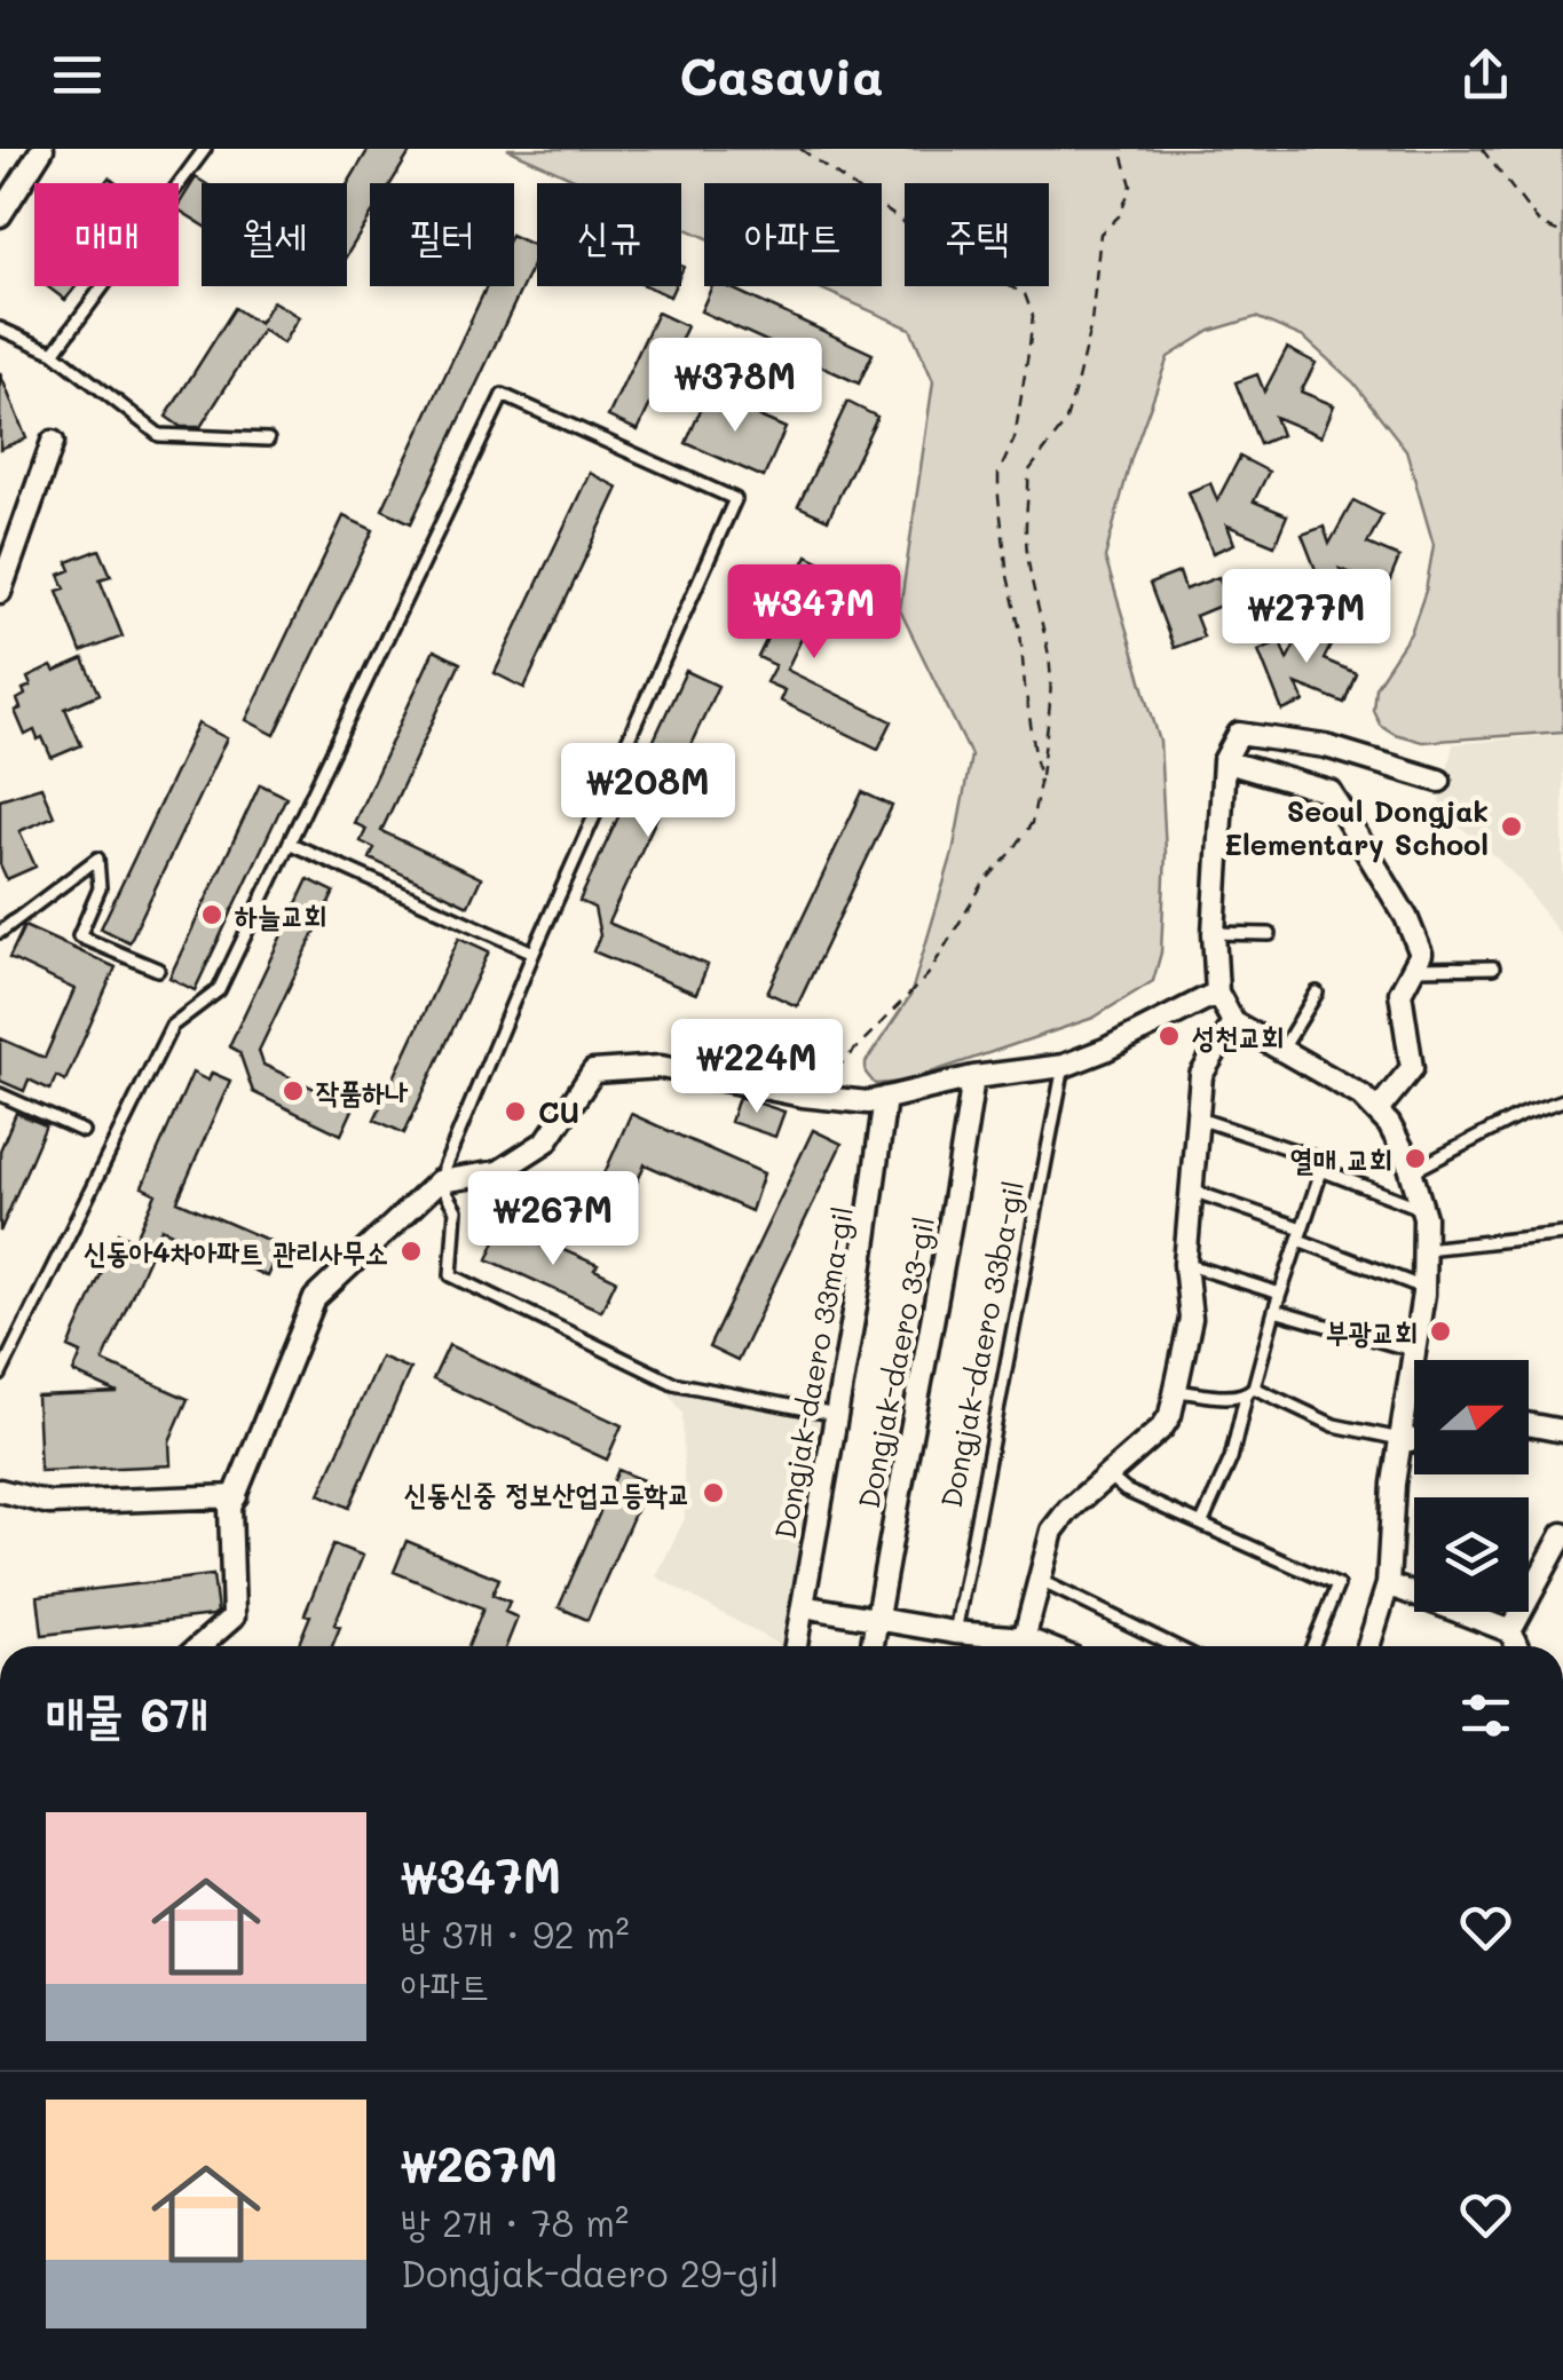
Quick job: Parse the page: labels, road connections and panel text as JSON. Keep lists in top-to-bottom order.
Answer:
{
  "streets": {
    "street": ["Dongjak-daero 33-gil", "Dongjak-daero 33ma-gil"],
    "lane": ["Dongjak-daero 33ba-gil"]
  },
  "places": [
    "Seoul Dongjak Elementary School",
    "하늘교회",
    "성천교회",
    "작품하나",
    "CU",
    "열매 교회",
    "신동아4차아파트 관리사무소",
    "부광교회",
    "신동신중 정보산업고등학교"
  ],
  "north": "right",
  "page": {
    "header": "Casavia",
    "chip": [
      "매매",
      "월세",
      "필터",
      "신규",
      "아파트",
      "주택"
    ],
    "price": [
      "₩378M",
      "₩347M",
      "₩277M",
      "₩208M",
      "₩224M",
      "₩267M"
    ],
    "heading": "매물 6개",
    "list": [
      {
        "name": "₩347M",
        "note": "방 3개 · 92 m² · 아파트"
      },
      {
        "name": "₩267M",
        "note": "방 2개 · 78 m² · Dongjak-daero 29-gil"
      }
    ]
  }
}
